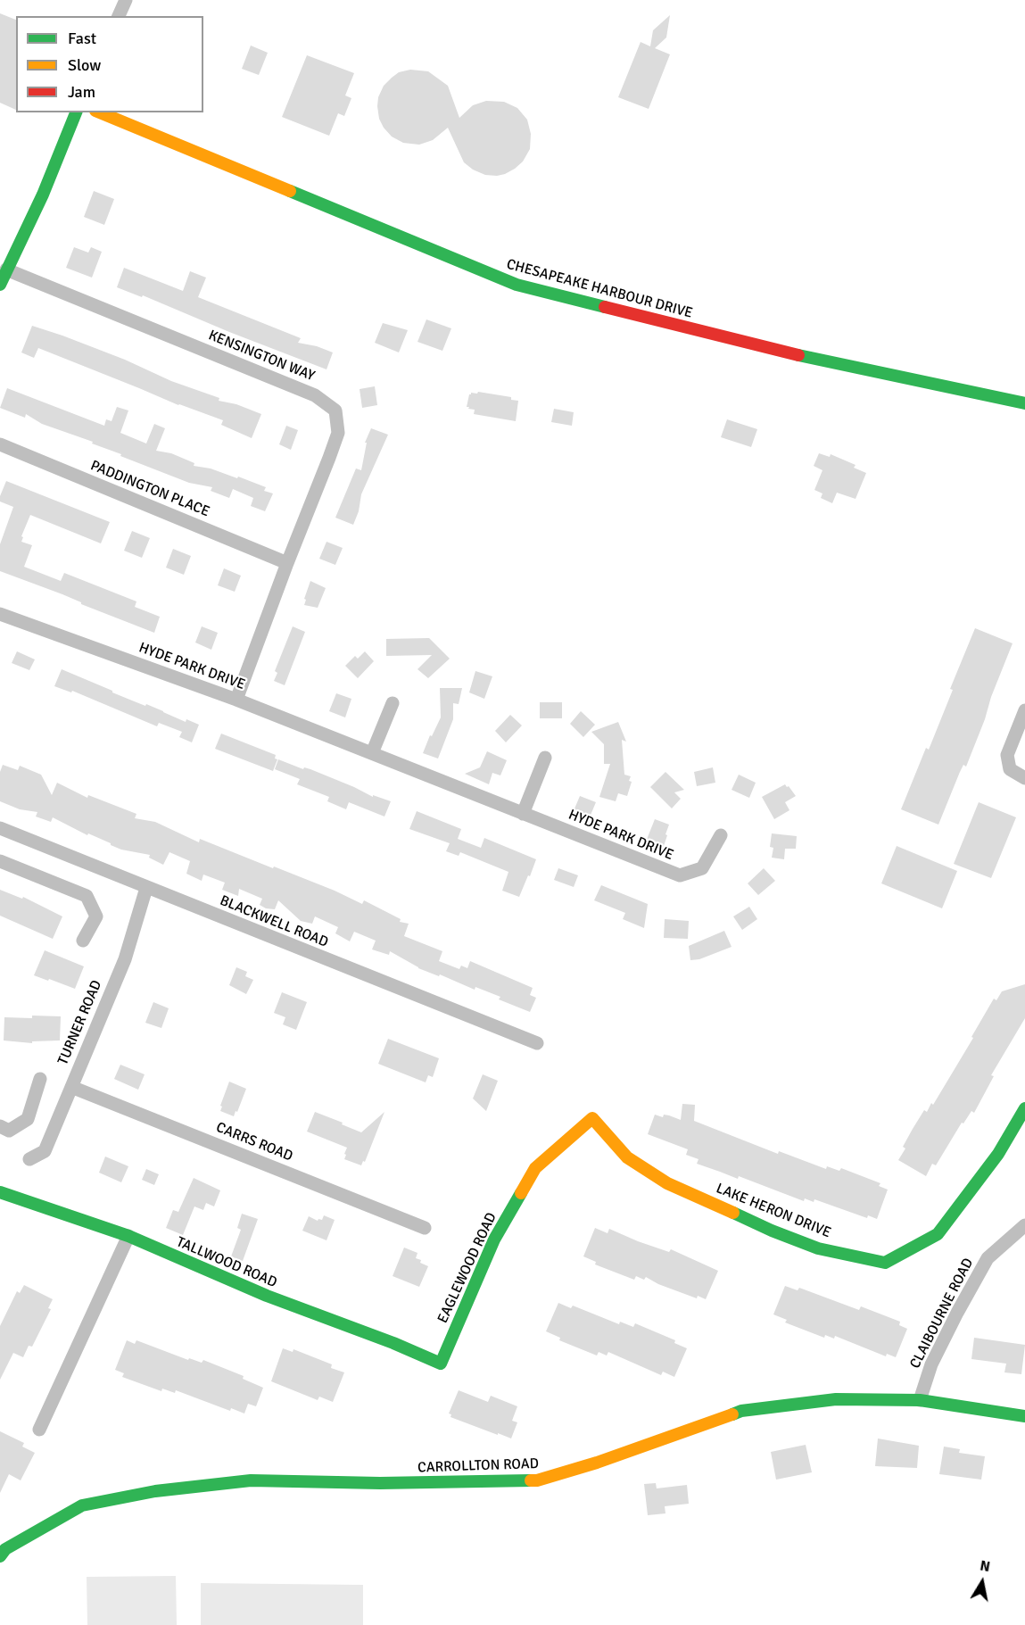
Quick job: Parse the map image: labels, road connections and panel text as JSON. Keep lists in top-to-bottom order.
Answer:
{
  "streets": {
    "street": [
      "CHESAPEAKE HARBOUR DRIVE",
      "KENSINGTON WAY",
      "PADDINGTON PLACE",
      "HYDE PARK DRIVE",
      "BLACKWELL ROAD",
      "TURNER ROAD",
      "CARRS ROAD",
      "LAKE HERON DRIVE",
      "TALLWOOD ROAD",
      "EAGLEWOOD ROAD",
      "CLAIBOURNE ROAD",
      "CARROLLTON ROAD"
    ]
  },
  "crossings": [
    ["KENSINGTON WAY", "PADDINGTON PLACE"],
    ["KENSINGTON WAY", "HYDE PARK DRIVE"],
    ["BLACKWELL ROAD", "TURNER ROAD"],
    ["TURNER ROAD", "CARRS ROAD"],
    ["LAKE HERON DRIVE", "EAGLEWOOD ROAD"],
    ["TALLWOOD ROAD", "EAGLEWOOD ROAD"],
    ["CLAIBOURNE ROAD", "CARROLLTON ROAD"]
  ],
  "legend": ["Fast", "Slow", "Jam"],
  "north": "top"
}
